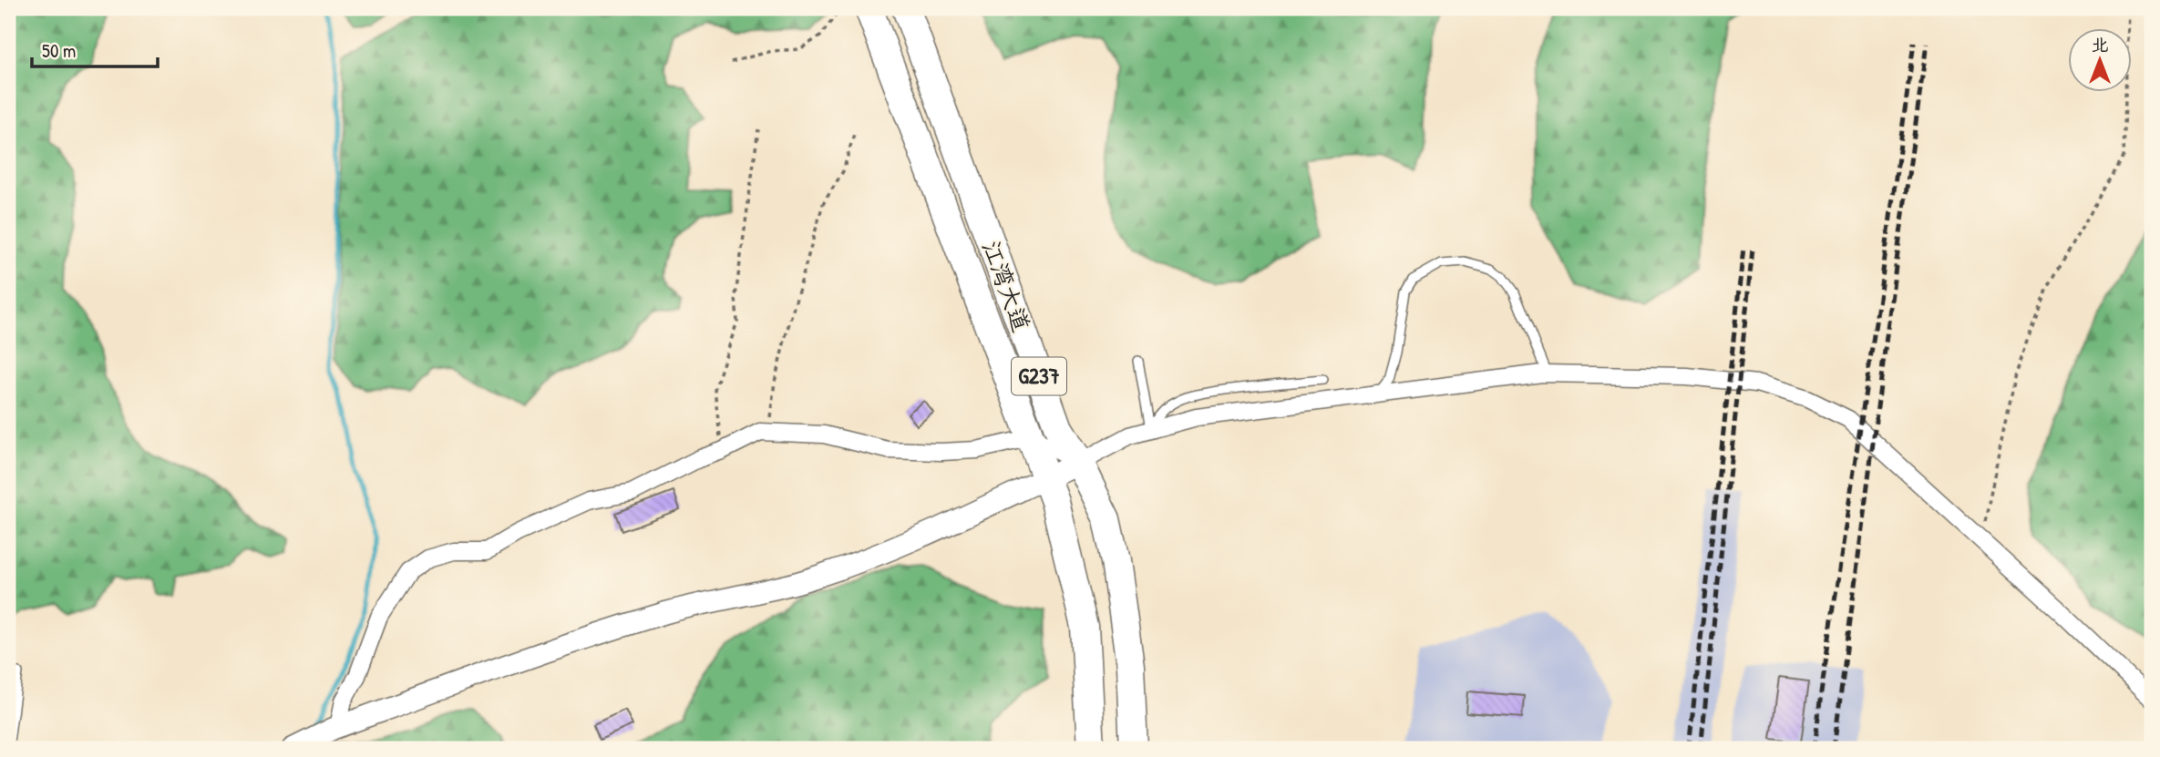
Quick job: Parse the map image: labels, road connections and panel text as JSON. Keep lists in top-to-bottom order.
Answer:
{
  "streets": {
    "highway": ["江湾大道", "G237"]
  },
  "scale_bar": "50 m",
  "north": "top"
}
